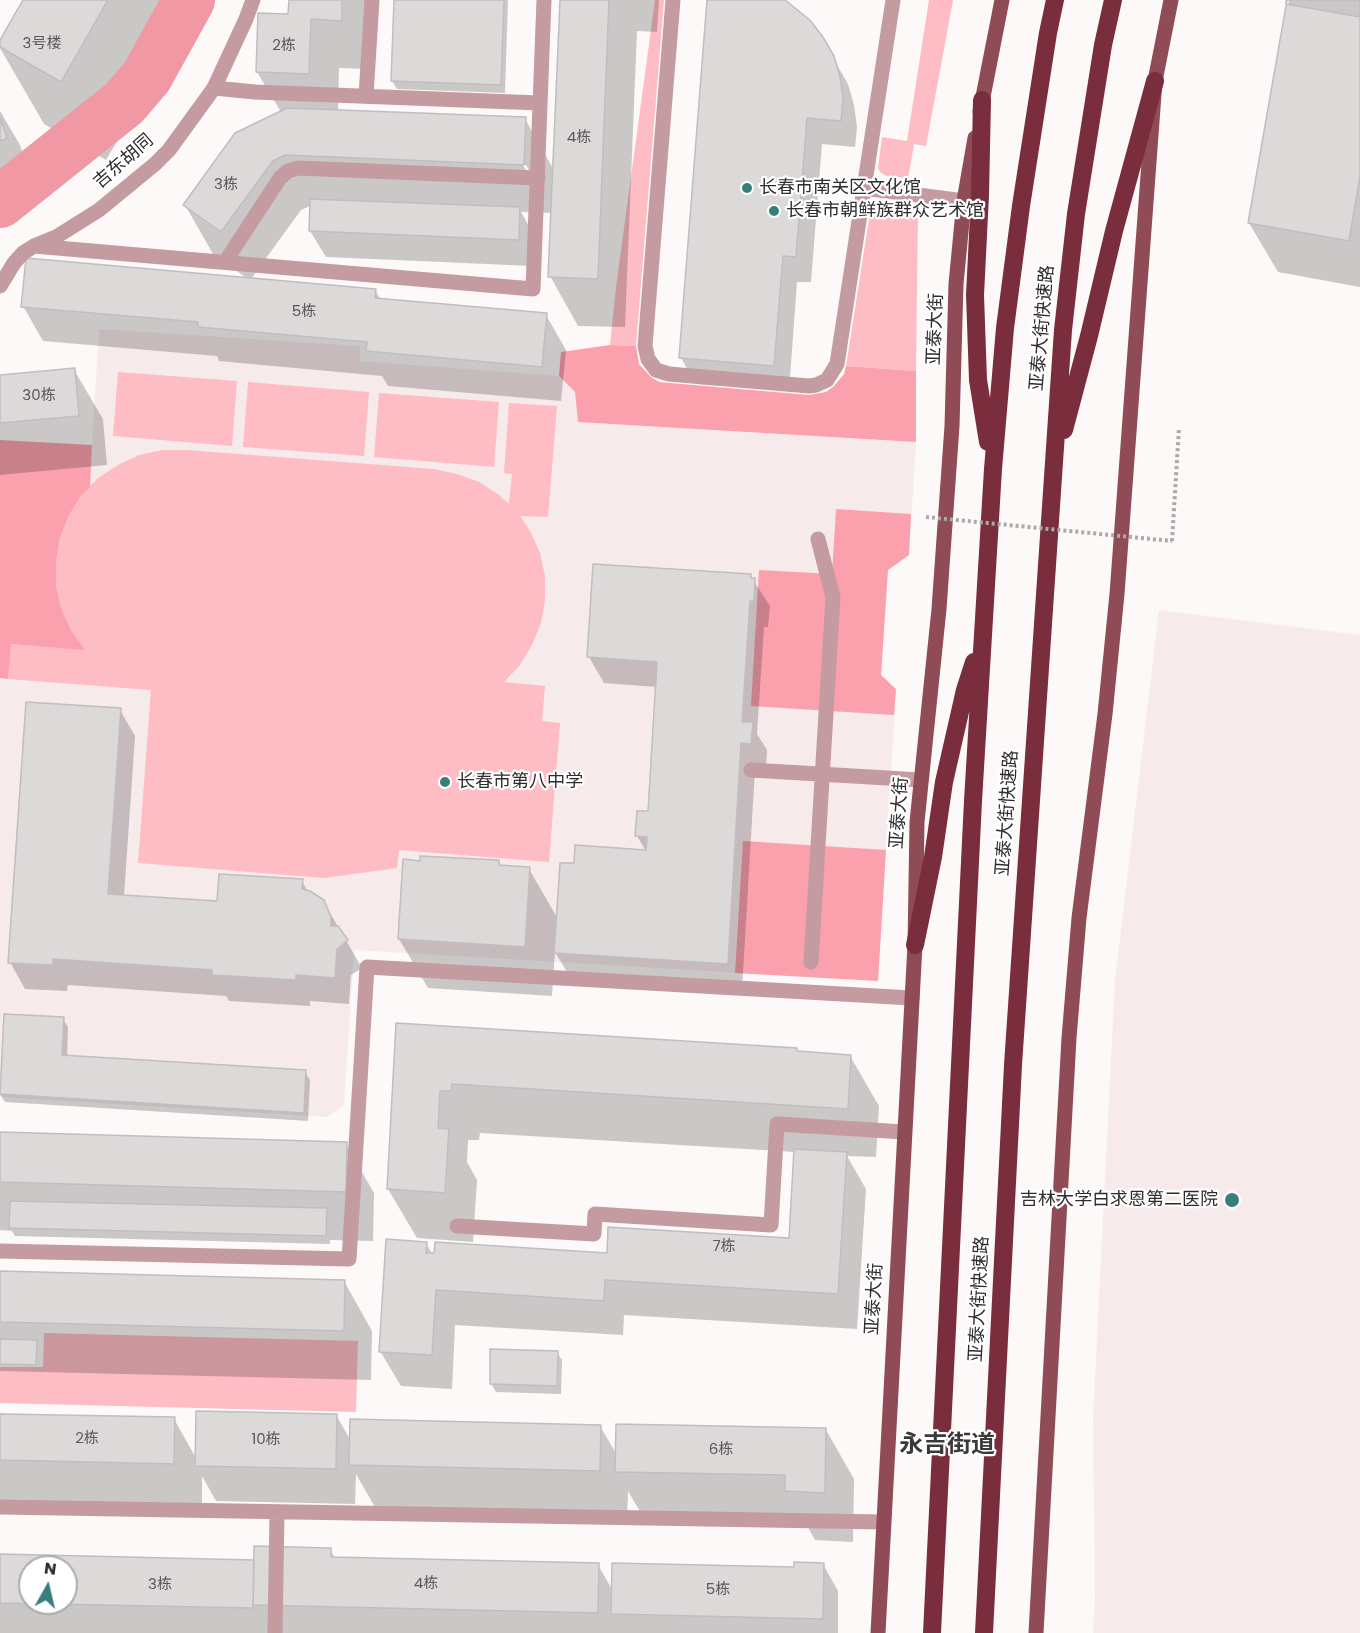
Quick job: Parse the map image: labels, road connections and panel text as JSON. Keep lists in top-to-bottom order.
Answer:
{
  "streets": {
    "highway": ["亚泰大街快速路"],
    "main road": ["亚泰大街"],
    "street": ["吉东胡同"]
  },
  "districts": ["永吉街道"],
  "places": [
    "长春市南关区文化馆",
    "长春市朝鲜族群众艺术馆",
    "长春市第八中学",
    "吉林大学白求恩第二医院"
  ],
  "house_numbers": [
    "3号楼",
    "2栋",
    "4栋",
    "3栋",
    "5栋",
    "30栋",
    "7栋",
    "2栋",
    "10栋",
    "6栋",
    "4栋",
    "3栋",
    "5栋"
  ],
  "north": "top"
}
